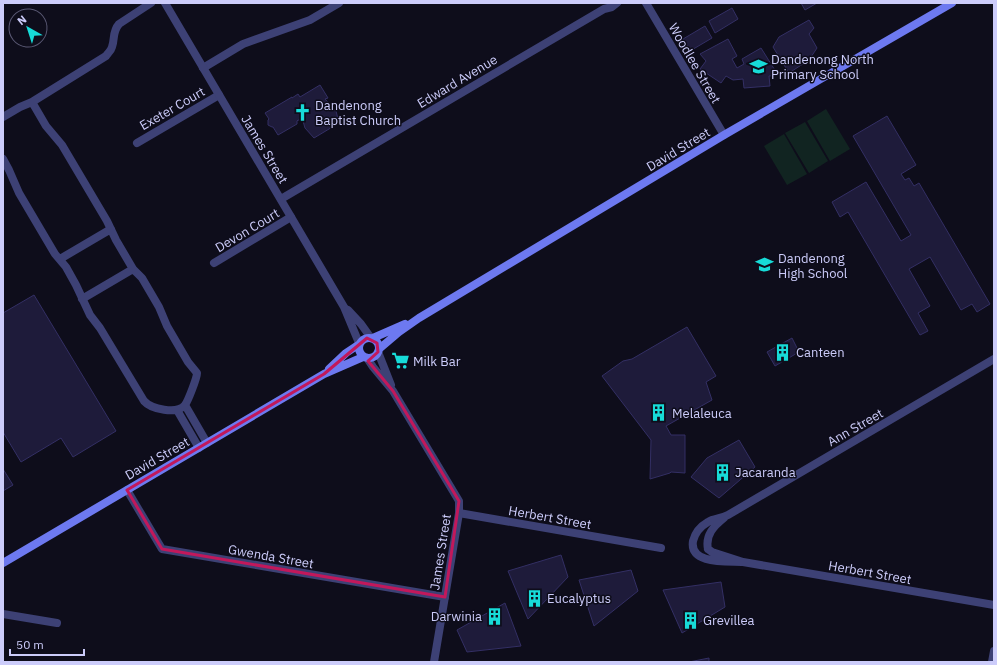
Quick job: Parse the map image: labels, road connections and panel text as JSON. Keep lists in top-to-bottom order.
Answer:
{
  "streets": {
    "main road": ["David Street"],
    "street": [
      "Woodlee Street",
      "Edward Avenue",
      "Exeter Court",
      "James Street",
      "Devon Court",
      "Ann Street",
      "Herbert Street",
      "Gwenda Street"
    ]
  },
  "crossings": [
    ["Woodlee Street", "David Street"],
    ["Edward Avenue", "James Street"],
    ["Exeter Court", "James Street"],
    ["James Street", "David Street"],
    ["James Street", "Devon Court"],
    ["James Street", "Herbert Street"],
    ["James Street", "Gwenda Street"],
    ["David Street", "Gwenda Street"],
    ["Ann Street", "Herbert Street"]
  ],
  "places": {
    "school or university": ["Dandenong North Primary School", "Dandenong High School"],
    "church": ["Dandenong Baptist Church"],
    "building": [
      "Canteen",
      "Melaleuca",
      "Jacaranda",
      "Eucalyptus",
      "Darwinia",
      "Grevillea"
    ],
    "supermarket": ["Milk Bar"]
  },
  "scale_bar": "50 m",
  "north": "top left"
}
